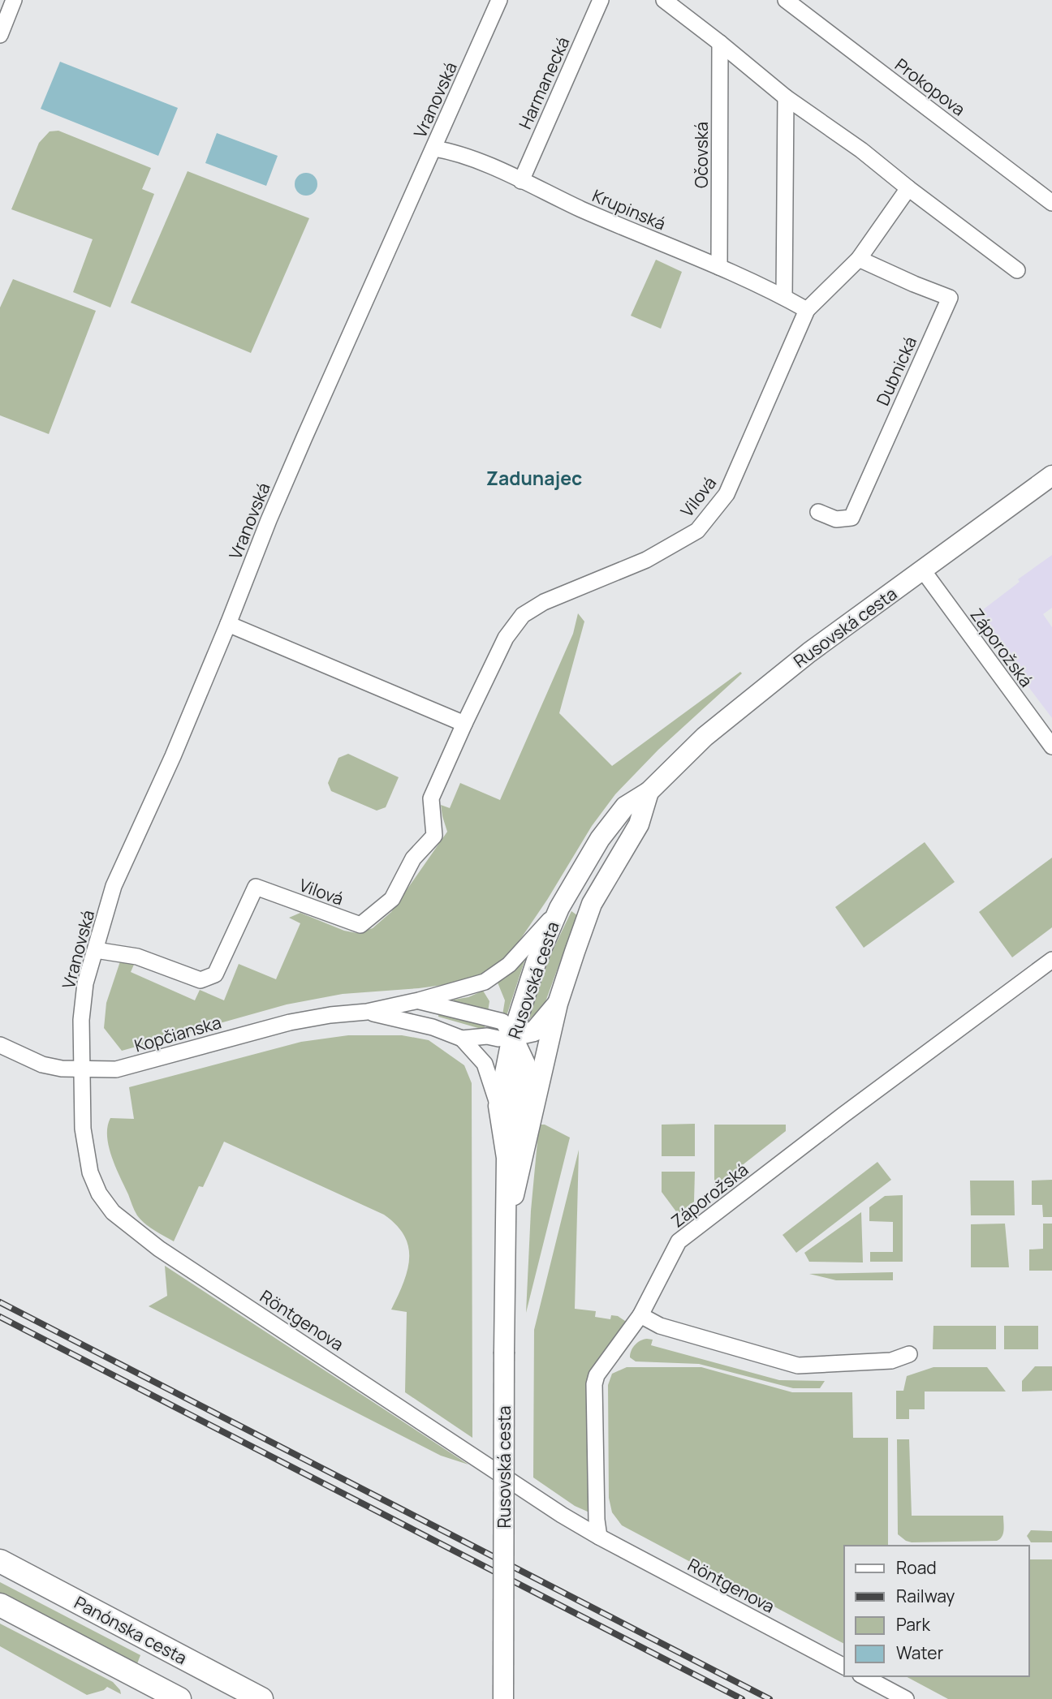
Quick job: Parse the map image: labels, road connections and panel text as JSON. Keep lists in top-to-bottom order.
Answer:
{
  "streets": {
    "main road": ["Panónska cesta"],
    "street": [
      "Harmanecká",
      "Prokopova",
      "Vranovská",
      "Očovská",
      "Krupinská",
      "Dubnická",
      "Vilová",
      "Rusovská cesta",
      "Záporožská",
      "Kopčianska",
      "Röntgenova"
    ]
  },
  "crossings": [
    ["Harmanecká", "Krupinská"],
    ["Vranovská", "Krupinská"],
    ["Vranovská", "Vilová"],
    ["Vranovská", "Kopčianska"],
    ["Vranovská", "Röntgenova"],
    ["Očovská", "Krupinská"],
    ["Krupinská", "Vilová"],
    ["Dubnická", "Vilová"],
    ["Rusovská cesta", "Záporožská"],
    ["Rusovská cesta", "Kopčianska"],
    ["Kopčianska", "Röntgenova"]
  ],
  "districts": ["Zadunajec"],
  "legend": [
    "Road",
    "Railway",
    "Park",
    "Water"
  ]
}
